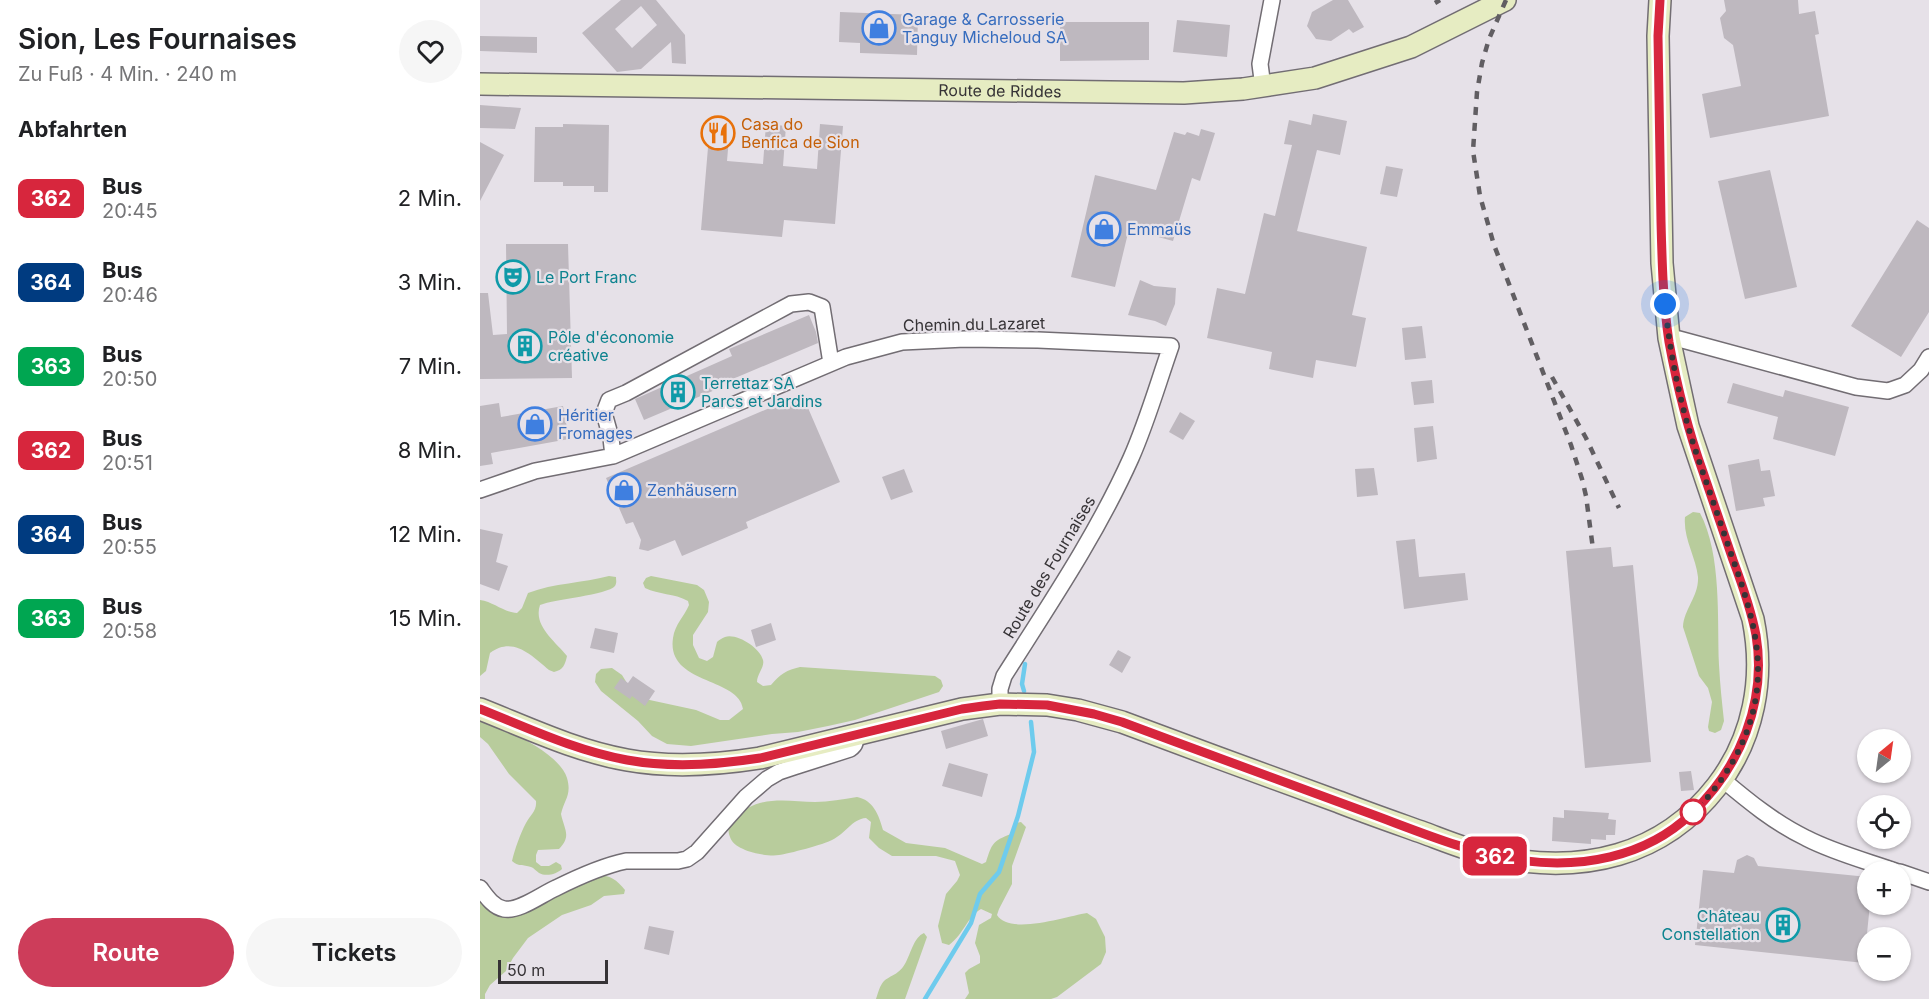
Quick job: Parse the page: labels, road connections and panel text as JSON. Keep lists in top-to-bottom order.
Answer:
{
  "streets": {
    "main road": ["Route de Riddes"],
    "street": ["Chemin du Lazaret", "Route des Fournaises"]
  },
  "crossings": [
    ["Chemin du Lazaret", "Route des Fournaises"]
  ],
  "places": {
    "shop": [
      "Garage & Carrosserie Tanguy Micheloud SA",
      "Emmaüs",
      "Héritier Fromages",
      "Zenhäusern"
    ],
    "restaurant": ["Casa do Benfica de Sion"],
    "theatre": ["Le Port Franc"],
    "building": ["Pôle d'économie créative", "Terrettaz SA Parcs et Jardins", "Château Constellation"]
  },
  "lines": ["bus line 362"],
  "scale_bar": "50 m",
  "north": "top right",
  "page": {
    "heading": [
      ["Sion, Les Fournaises", "Zu Fuß · 4 Min. · 240 m"],
      "Abfahrten"
    ],
    "on_map": "362",
    "list": [
      {
        "mark": "362",
        "name": "Bus",
        "note": "20:45",
        "value": "2 Min."
      },
      {
        "mark": "364",
        "name": "Bus",
        "note": "20:46",
        "value": "3 Min."
      },
      {
        "mark": "363",
        "name": "Bus",
        "note": "20:50",
        "value": "7 Min."
      },
      {
        "mark": "362",
        "name": "Bus",
        "note": "20:51",
        "value": "8 Min."
      },
      {
        "mark": "364",
        "name": "Bus",
        "note": "20:55",
        "value": "12 Min."
      },
      {
        "mark": "363",
        "name": "Bus",
        "note": "20:58",
        "value": "15 Min."
      }
    ],
    "map_buttons": ["+", "−"],
    "buttons": ["Route", "Tickets"],
    "scale": "50 m"
  }
}
